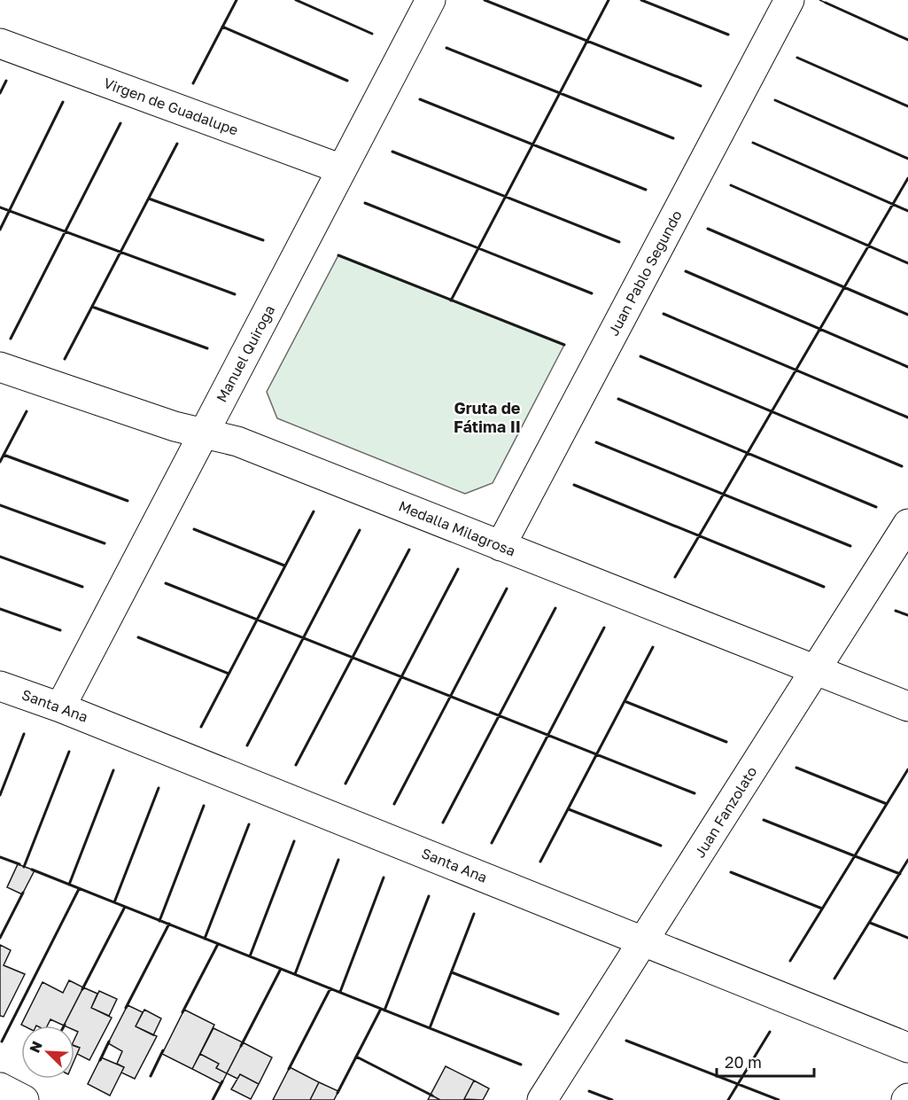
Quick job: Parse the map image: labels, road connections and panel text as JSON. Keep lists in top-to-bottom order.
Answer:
{
  "streets": {
    "street": [
      "Virgen de Guadalupe",
      "Juan Pablo Segundo",
      "Manuel Quiroga",
      "Medalla Milagrosa",
      "Santa Ana",
      "Juan Fanzolato"
    ]
  },
  "crossings": [
    ["Virgen de Guadalupe", "Manuel Quiroga"],
    ["Juan Pablo Segundo", "Medalla Milagrosa"],
    ["Manuel Quiroga", "Medalla Milagrosa"],
    ["Manuel Quiroga", "Santa Ana"],
    ["Medalla Milagrosa", "Juan Fanzolato"],
    ["Santa Ana", "Juan Fanzolato"]
  ],
  "districts": ["Gruta de Fátima II"],
  "scale_bar": "20 m",
  "north": "top left"
}
